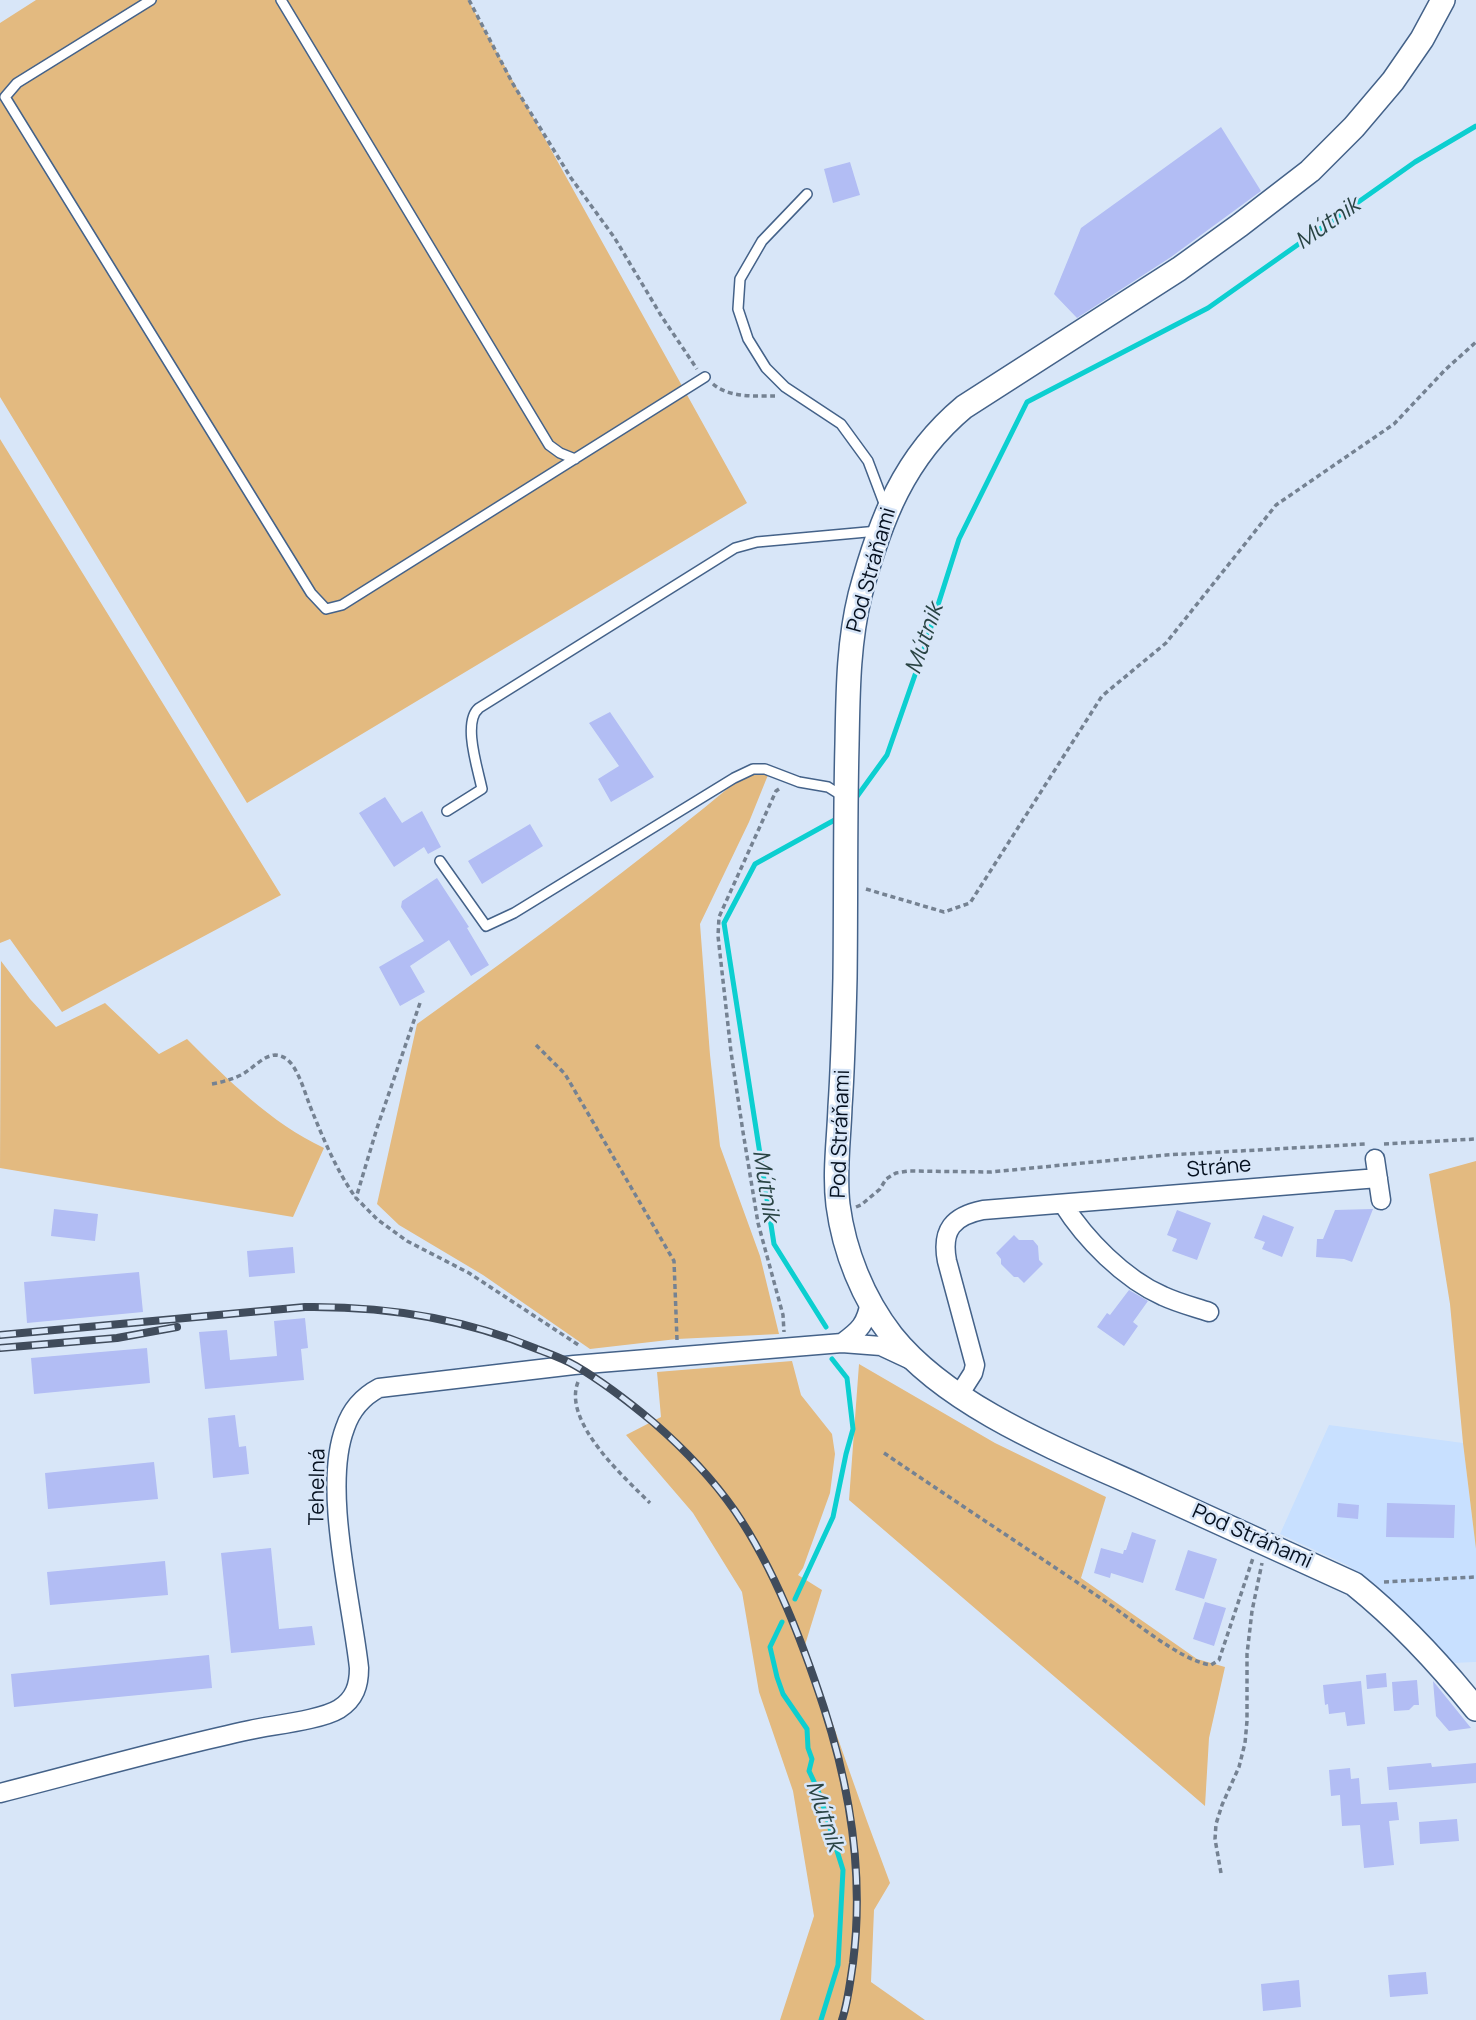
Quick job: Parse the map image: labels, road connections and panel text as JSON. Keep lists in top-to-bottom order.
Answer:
{
  "streets": {
    "street": ["Pod Stráňami", "Stráne", "Tehelná"]
  },
  "crossings": [
    ["Pod Stráňami", "Stráne"],
    ["Pod Stráňami", "Tehelná"]
  ],
  "water": ["Mútnik"]
}
